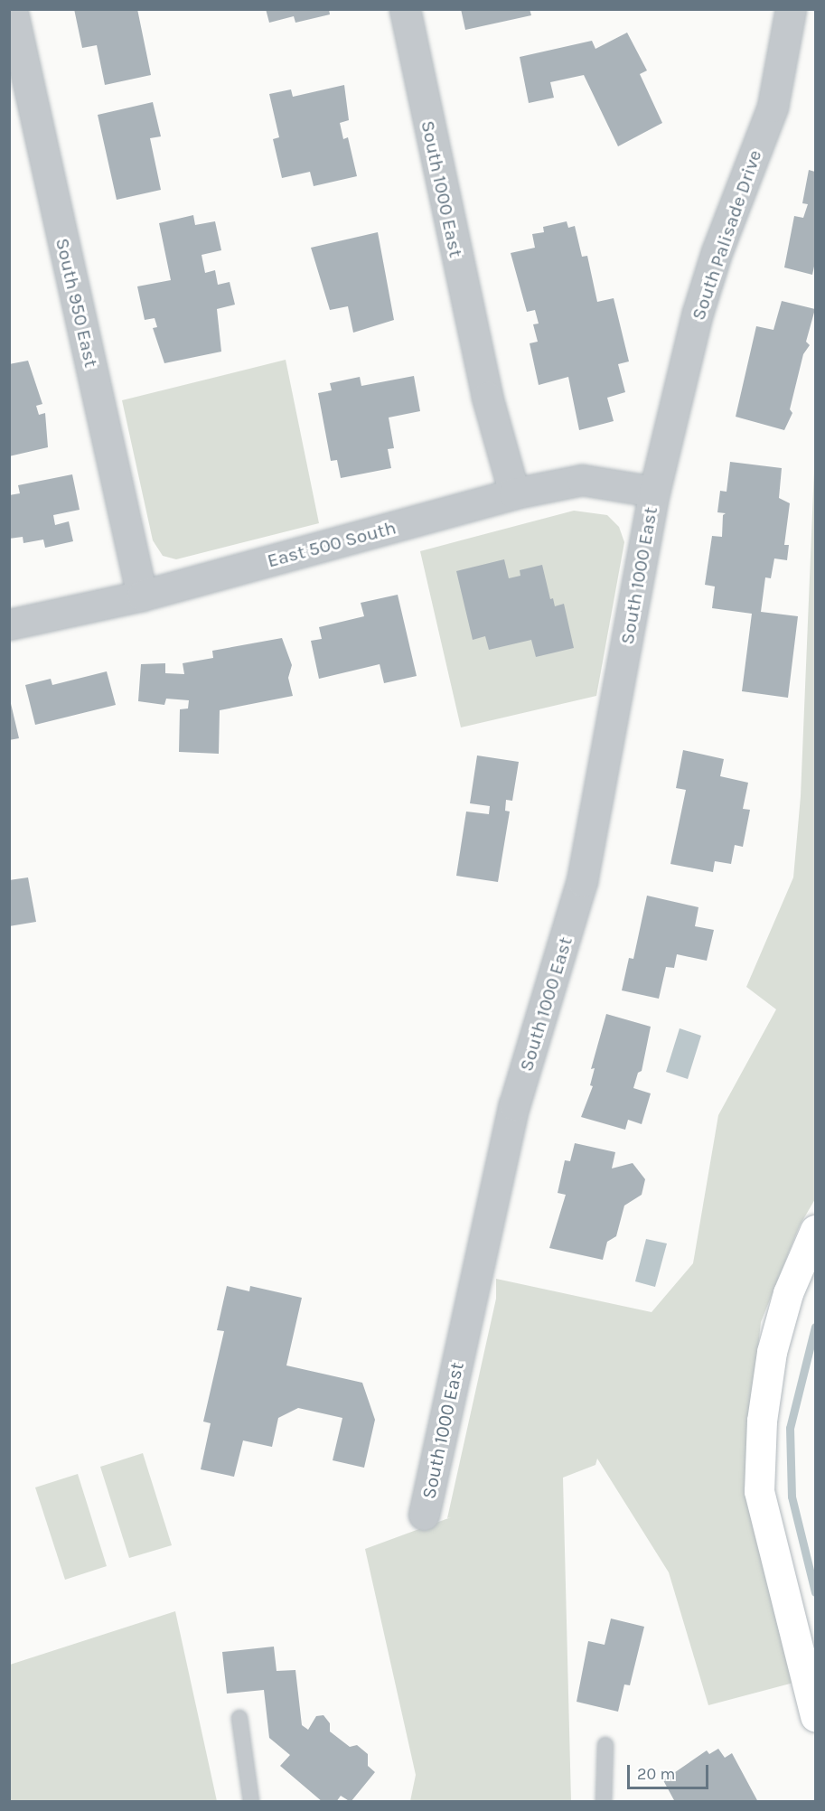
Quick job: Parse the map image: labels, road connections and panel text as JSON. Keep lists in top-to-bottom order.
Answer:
{
  "streets": {
    "street": [
      "South 1000 East",
      "South Palisade Drive",
      "South 950 East",
      "East 500 South"
    ]
  },
  "crossings": [
    ["South 1000 East", "South Palisade Drive"],
    ["South 1000 East", "East 500 South"],
    ["South Palisade Drive", "East 500 South"],
    ["South 950 East", "East 500 South"]
  ],
  "scale_bar": "20 m"
}
